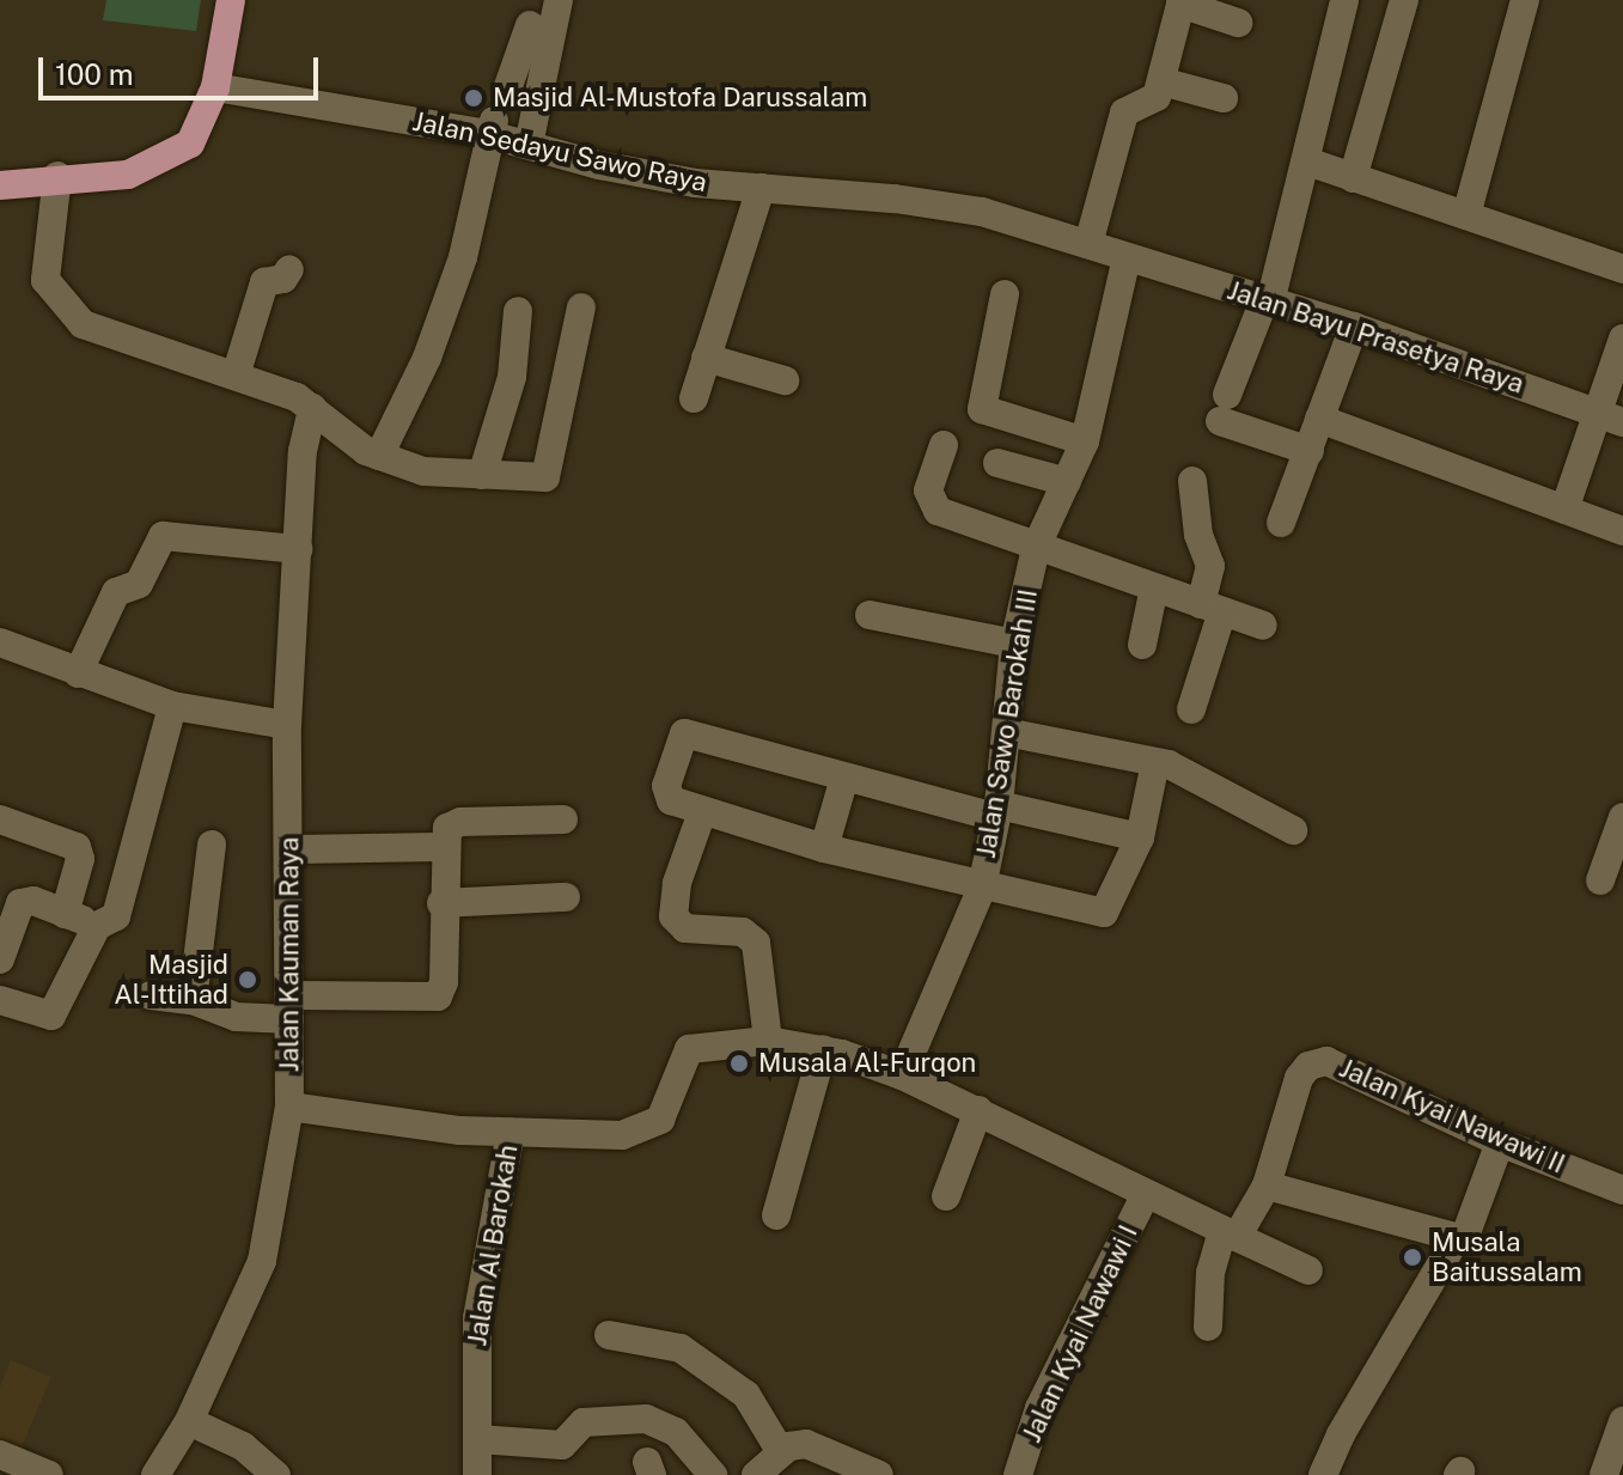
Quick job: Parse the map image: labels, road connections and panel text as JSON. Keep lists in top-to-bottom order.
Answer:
{
  "streets": {
    "street": [
      "Jalan Sedayu Sawo Raya",
      "Jalan Bayu Prasetya Raya",
      "Jalan Sawo Barokah III",
      "Jalan Kauman Raya",
      "Jalan Kyai Nawawi II",
      "Jalan Al Barokah",
      "Jalan Kyai Nawawi I"
    ]
  },
  "crossings": [
    ["Jalan Sedayu Sawo Raya", "Jalan Bayu Prasetya Raya"],
    ["Jalan Sedayu Sawo Raya", "Jalan Sawo Barokah III"],
    ["Jalan Bayu Prasetya Raya", "Jalan Sawo Barokah III"]
  ],
  "places": [
    "Masjid Al-Mustofa Darussalam",
    "Masjid Al-Ittihad",
    "Musala Al-Furqon",
    "Musala Baitussalam"
  ],
  "scale_bar": "100 m"
}
